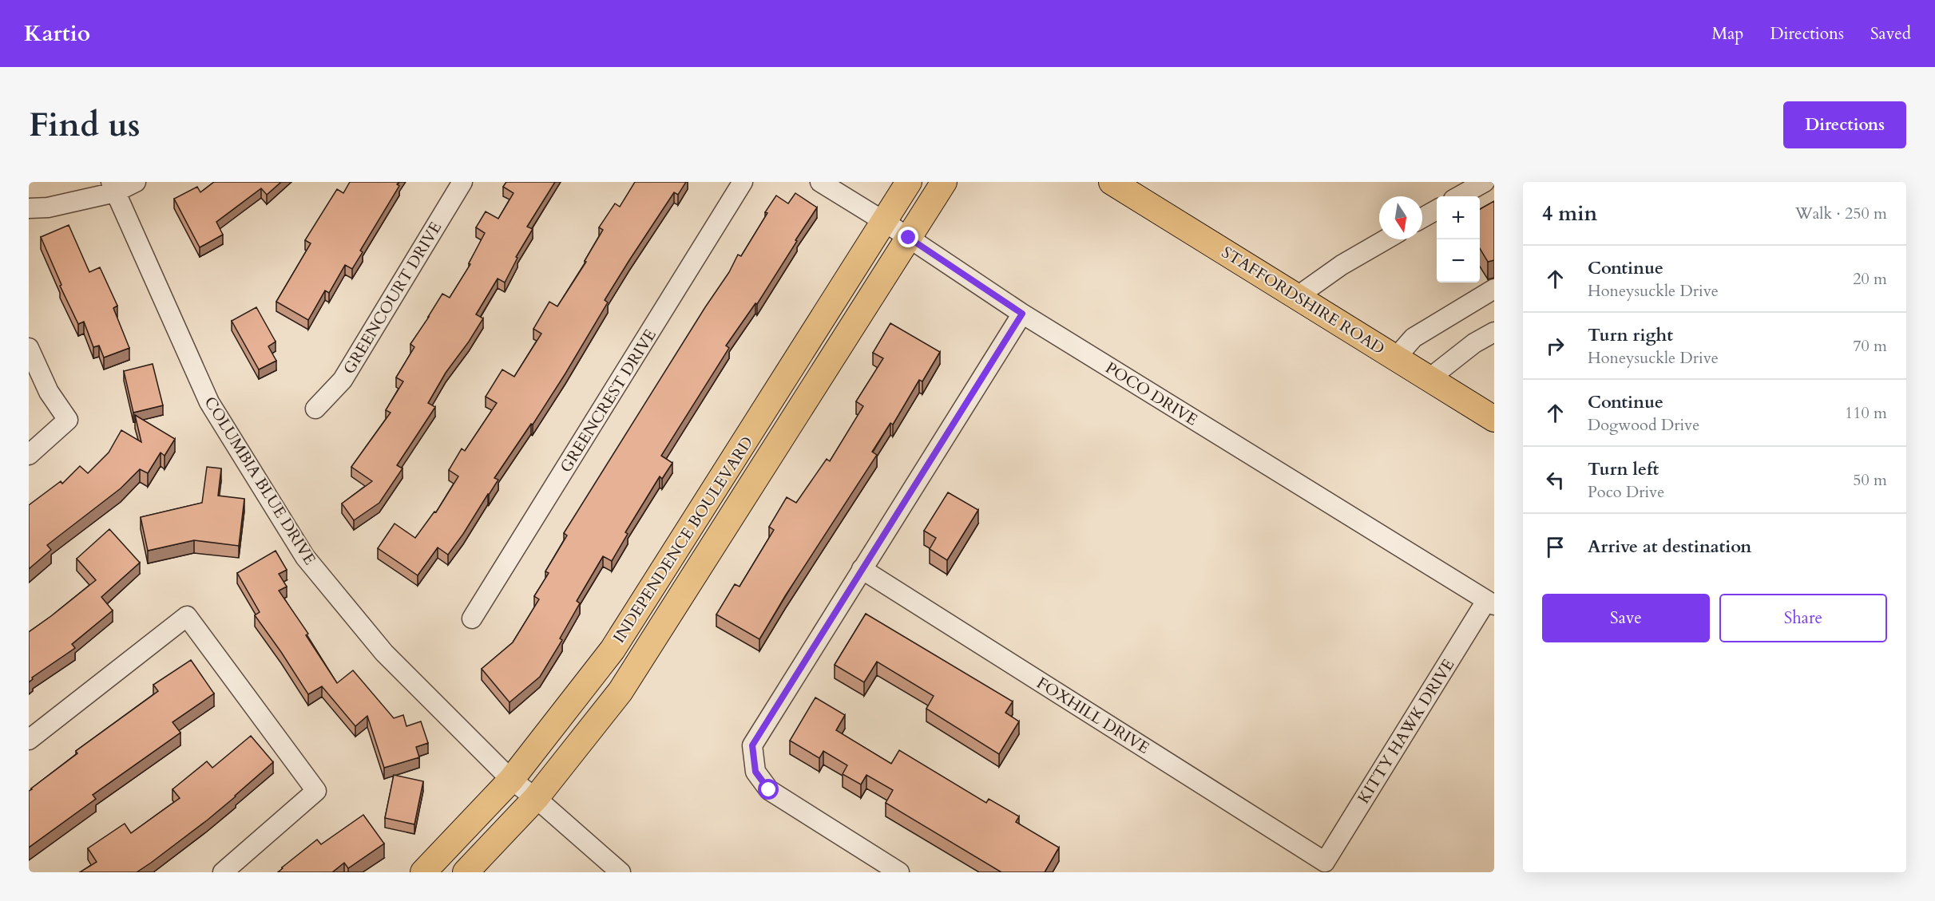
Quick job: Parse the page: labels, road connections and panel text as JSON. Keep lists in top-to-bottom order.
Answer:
{
  "streets": {
    "main road": ["STAFFORDSHIRE ROAD", "INDEPENDENCE BOULEVARD"],
    "street": [
      "GREENCOURT DRIVE",
      "POCO DRIVE",
      "GREENCREST DRIVE",
      "COLUMBIA BLUE DRIVE",
      "FOXHILL DRIVE",
      "KITTY HAWK DRIVE"
    ]
  },
  "crossings": [
    ["POCO DRIVE", "INDEPENDENCE BOULEVARD"],
    ["POCO DRIVE", "KITTY HAWK DRIVE"],
    ["COLUMBIA BLUE DRIVE", "INDEPENDENCE BOULEVARD"],
    ["FOXHILL DRIVE", "KITTY HAWK DRIVE"]
  ],
  "north": "bottom",
  "page": {
    "header": "Kartio",
    "nav": ["Map", "Directions", "Saved"],
    "buttons": [
      "Directions",
      ["Save", "Share"]
    ],
    "title": "Find us",
    "heading": ["4 min", "Walk · 250 m"],
    "map_buttons": ["+", "−"],
    "list": [
      ["Continue", "Honeysuckle Drive", "20 m"],
      ["Turn right", "Honeysuckle Drive", "70 m"],
      ["Continue", "Dogwood Drive", "110 m"],
      ["Turn left", "Poco Drive", "50 m"],
      "Arrive at destination"
    ]
  }
}
